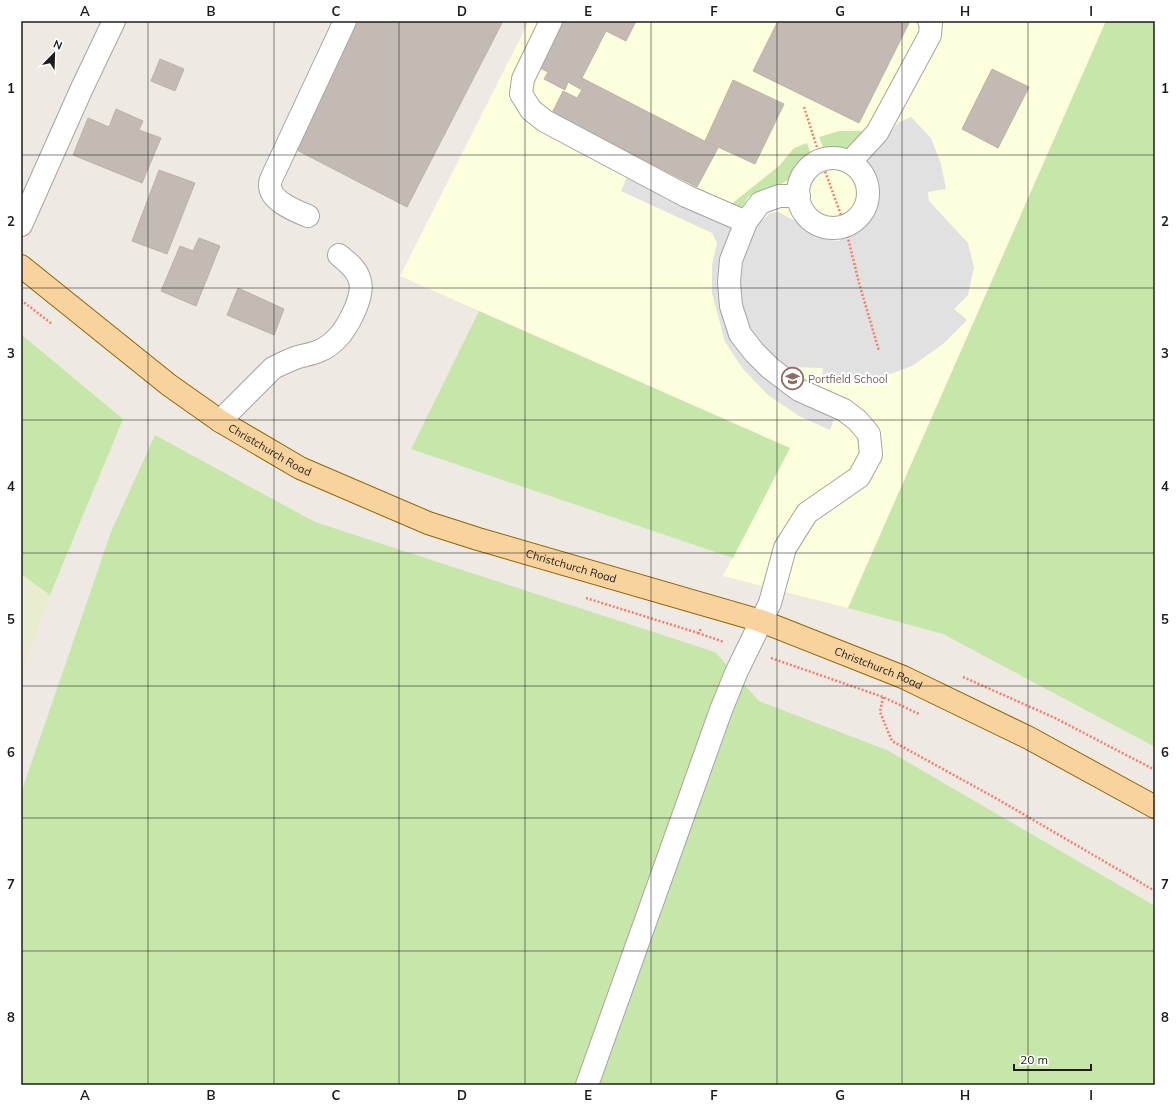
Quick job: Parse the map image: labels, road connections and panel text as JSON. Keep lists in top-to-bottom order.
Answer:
{
  "streets": {
    "main road": ["Christchurch Road"]
  },
  "places": {
    "school or university": ["Portfield School"]
  },
  "scale_bar": "20 m",
  "north": "top right",
  "grid": {
    "columns": [
      "A",
      "B",
      "C",
      "D",
      "E",
      "F",
      "G",
      "H",
      "I"
    ],
    "rows": [
      "1",
      "2",
      "3",
      "4",
      "5",
      "6",
      "7",
      "8"
    ]
  }
}
